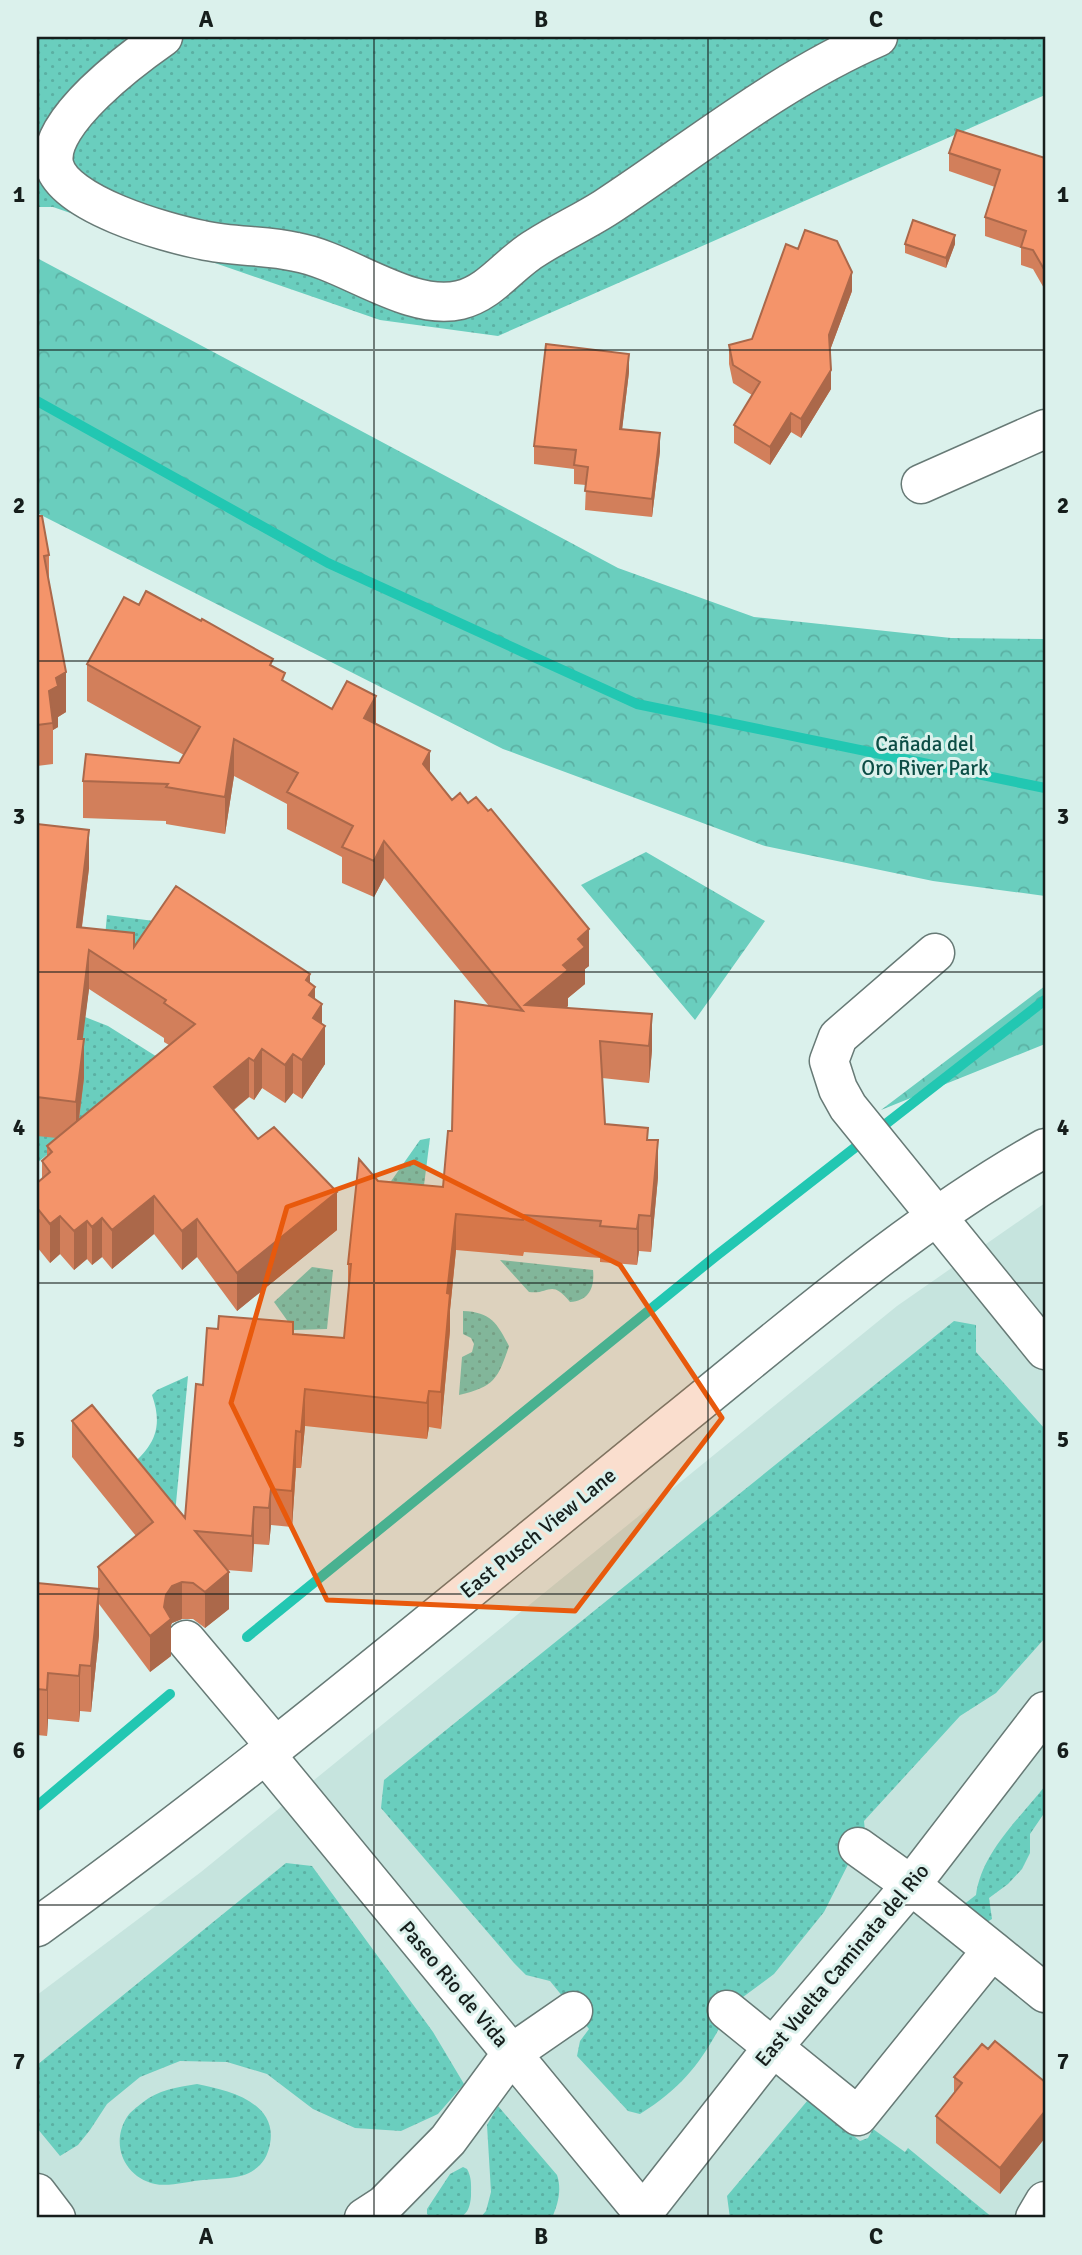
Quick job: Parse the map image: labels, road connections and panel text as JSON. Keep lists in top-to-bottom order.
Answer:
{
  "streets": {
    "main road": ["East Pusch View Lane", "East Vuelta Caminata del Rio", "Paseo Rio de Vida"]
  },
  "crossings": [
    ["East Pusch View Lane", "Paseo Rio de Vida"],
    ["East Vuelta Caminata del Rio", "Paseo Rio de Vida"]
  ],
  "parks": ["Cañada del Oro River Park"],
  "grid": {
    "columns": ["A", "B", "C"],
    "rows": [
      "1",
      "2",
      "3",
      "4",
      "5",
      "6",
      "7"
    ]
  }
}
